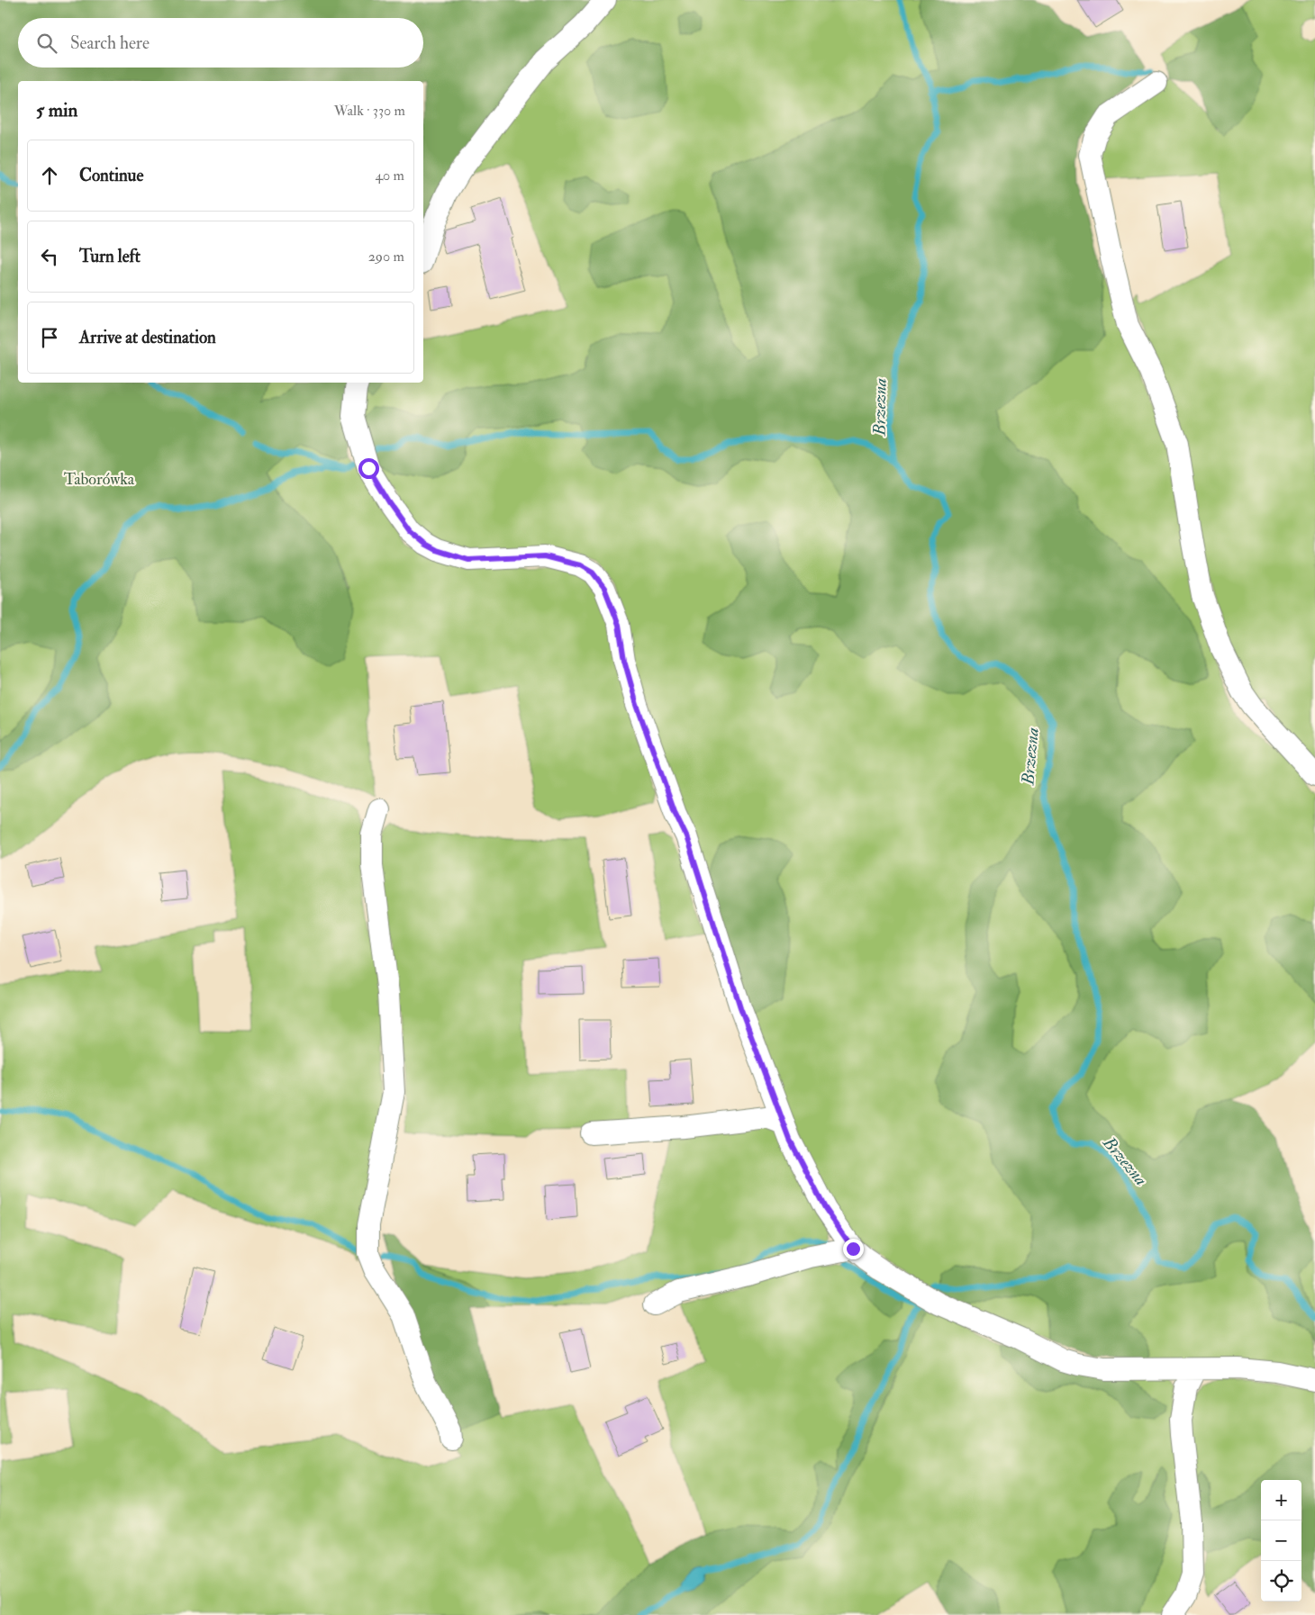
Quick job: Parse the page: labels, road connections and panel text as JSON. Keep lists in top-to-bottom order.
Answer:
{
  "water": ["Brzezna"],
  "parks": ["Taborówka"],
  "page": {
    "search": "Search here",
    "heading": ["5 min", "Walk · 330 m"],
    "list": [
      ["Continue", "40 m"],
      ["Turn left", "290 m"],
      "Arrive at destination"
    ],
    "map_buttons": ["+", "−"]
  }
}
